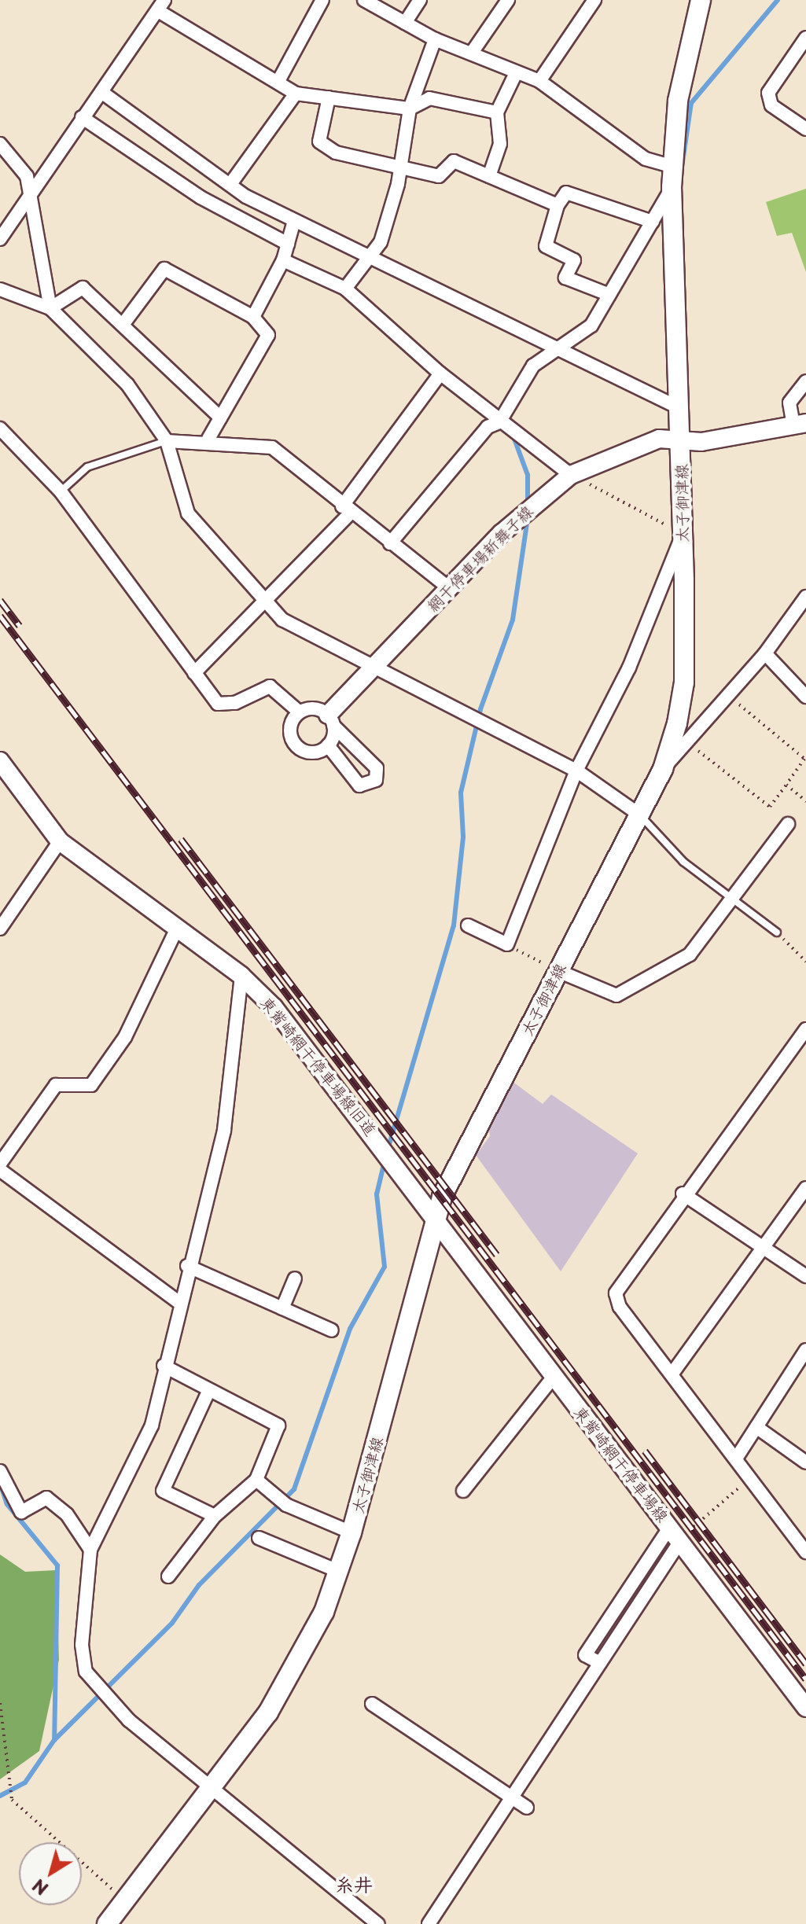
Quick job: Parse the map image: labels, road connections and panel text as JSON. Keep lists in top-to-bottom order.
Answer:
{
  "streets": {
    "main road": [
      "太子御津線",
      "網干停車場新舞子線",
      "東觜崎網干停車場線旧道",
      "東觜崎網干停車場線"
    ]
  },
  "crossings": [
    ["太子御津線", "網干停車場新舞子線"],
    ["太子御津線", "東觜崎網干停車場線旧道"],
    ["太子御津線", "東觜崎網干停車場線"],
    ["東觜崎網干停車場線旧道", "東觜崎網干停車場線"]
  ],
  "districts": ["糸井"],
  "north": "bottom left"
}
